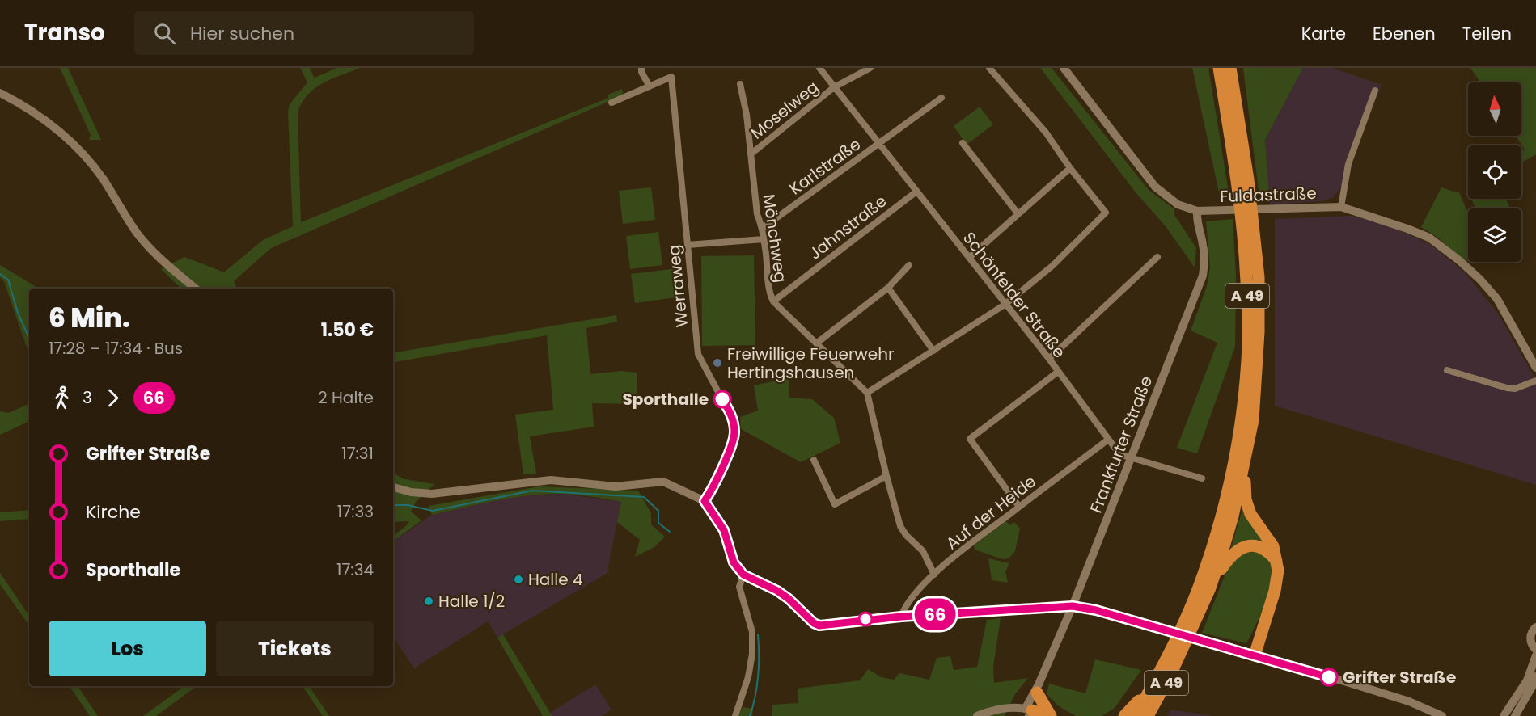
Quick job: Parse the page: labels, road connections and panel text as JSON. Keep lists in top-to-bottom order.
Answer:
{
  "streets": {
    "highway": ["A 49"],
    "street": [
      "Moselweg",
      "Karlstraße",
      "Fuldastraße",
      "Jahnstraße",
      "Mönchweg",
      "Werraweg",
      "Schönfelder Straße",
      "Frankfurter Straße",
      "Auf der Heide"
    ]
  },
  "crossings": [
    ["Moselweg", "Mönchweg"],
    ["Moselweg", "Schönfelder Straße"],
    ["Karlstraße", "Mönchweg"],
    ["Karlstraße", "Schönfelder Straße"],
    ["Fuldastraße", "Frankfurter Straße"],
    ["Jahnstraße", "Mönchweg"],
    ["Jahnstraße", "Schönfelder Straße"],
    ["Schönfelder Straße", "Frankfurter Straße"],
    ["Schönfelder Straße", "Auf der Heide"]
  ],
  "places": [
    "Freiwillige Feuerwehr Hertingshausen",
    "Sporthalle",
    "Halle 4",
    "Halle 1/2",
    "Grifter Straße"
  ],
  "lines": ["bus line 66"],
  "north": "top",
  "page": {
    "header": "Transo",
    "search": "Hier suchen",
    "nav": ["Karte", "Ebenen", "Teilen"],
    "on_map": "66",
    "heading": ["6 Min.", "17:28 – 17:34 · Bus", "1.50 €"],
    "legs": ["3", "66", "2 Halte"],
    "list": [
      {
        "name": "Grifter Straße",
        "value": "17:31"
      },
      {
        "name": "Kirche",
        "value": "17:33"
      },
      {
        "name": "Sporthalle",
        "value": "17:34"
      }
    ],
    "buttons": ["Los", "Tickets"]
  }
}
